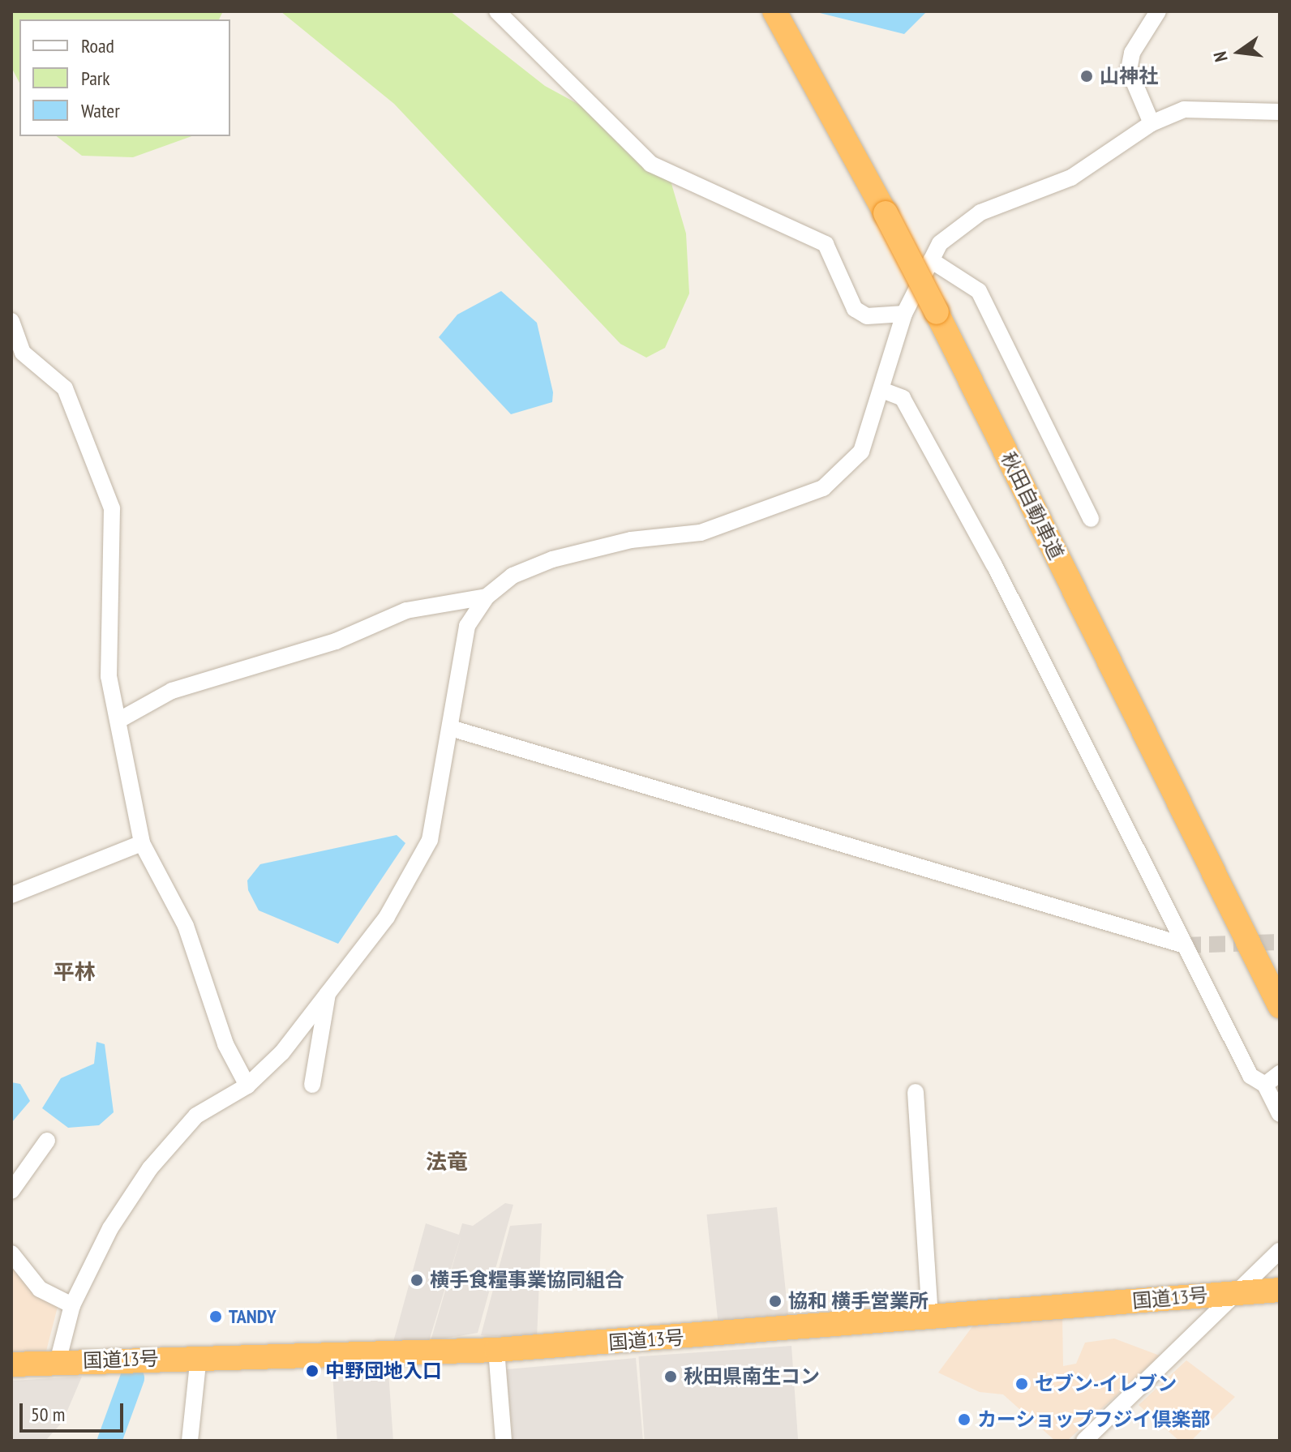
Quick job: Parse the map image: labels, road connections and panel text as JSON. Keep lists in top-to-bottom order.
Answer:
{
  "streets": {
    "highway": ["秋田自動車道", "国道13号"]
  },
  "districts": ["平林", "法竜"],
  "places": [
    "山神社",
    "横手食糧事業協同組合",
    "協和 横手営業所",
    "TANDY",
    "中野団地入口",
    "秋田県南生コン",
    "セブン-イレブン",
    "カーショップフジイ倶楽部"
  ],
  "legend": ["Road", "Park", "Water"],
  "scale_bar": "50 m",
  "north": "left"
}
